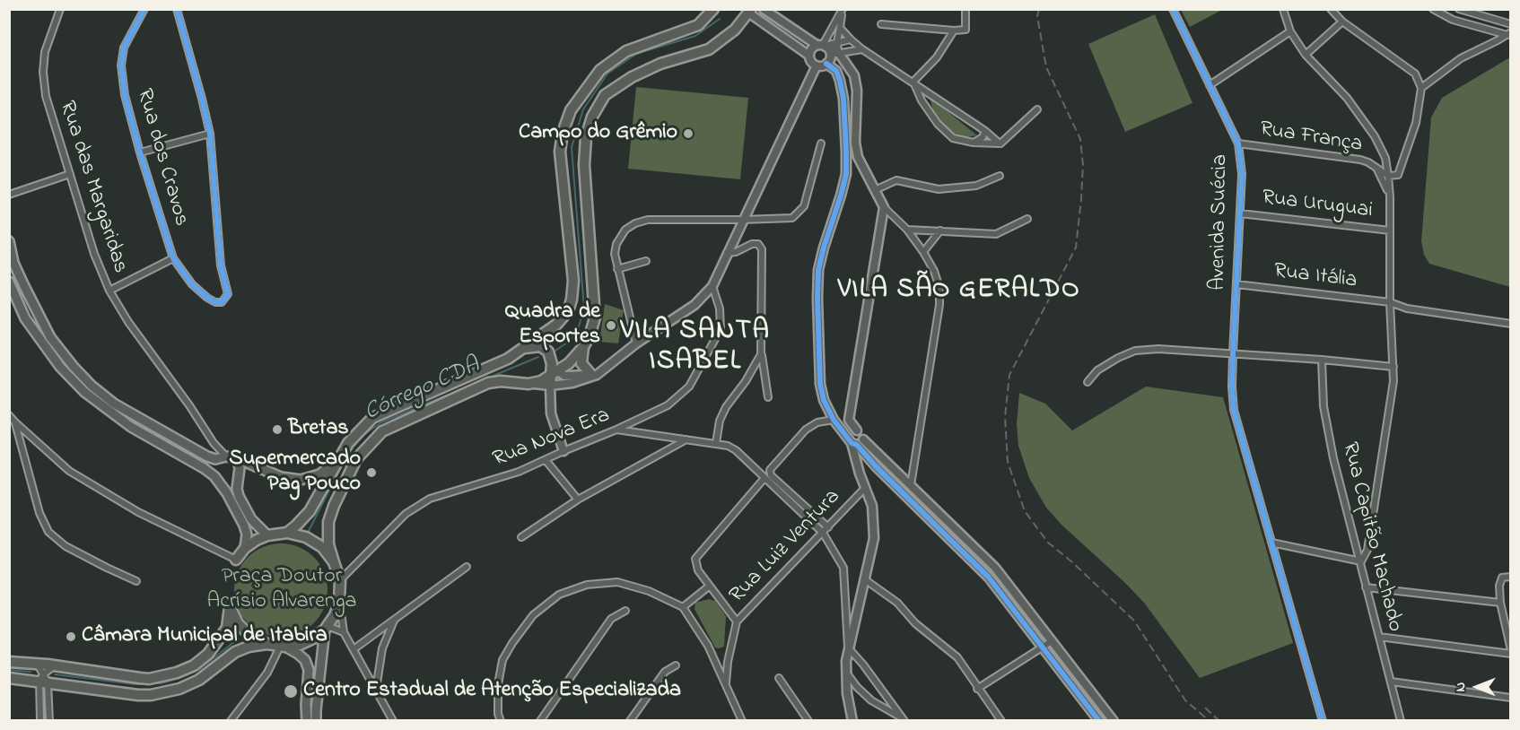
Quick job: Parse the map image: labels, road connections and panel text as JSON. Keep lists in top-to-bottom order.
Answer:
{
  "streets": {
    "street": [
      "Rua França",
      "Rua dos Cravos",
      "Rua das Margaridas",
      "Rua Uruguai",
      "Avenida Suécia",
      "Rua Itália",
      "Rua Nova Era",
      "Rua Capitão Machado",
      "Rua Luiz Ventura"
    ]
  },
  "crossings": [
    ["Rua França", "Avenida Suécia"],
    ["Rua Uruguai", "Avenida Suécia"],
    ["Avenida Suécia", "Rua Itália"]
  ],
  "districts": ["VILA SÃO GERALDO", "VILA SANTA ISABEL"],
  "water": ["Córrego CDA"],
  "parks": ["Praça Doutor Acrísio Alvarenga"],
  "places": [
    "Campo do Grêmio",
    "Quadra de Esportes",
    "Bretas",
    "Supermercado Pag Pouco",
    "Câmara Municipal de Itabira",
    "Centro Estadual de Atenção Especializada"
  ],
  "north": "left"
}
